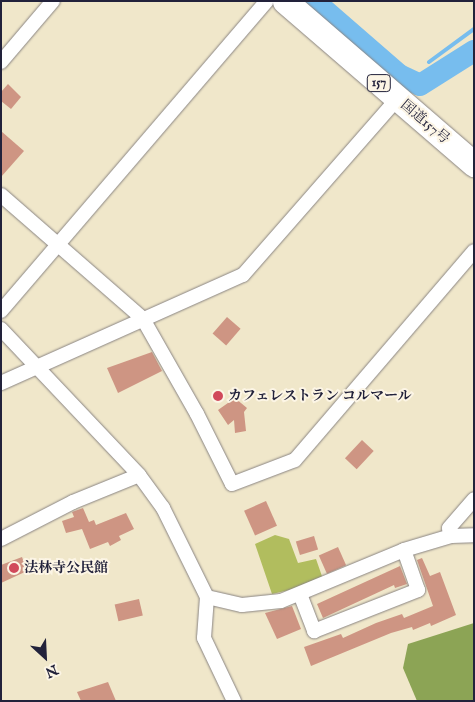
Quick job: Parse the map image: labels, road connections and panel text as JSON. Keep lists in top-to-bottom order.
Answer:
{
  "streets": {
    "highway": ["157", "国道157号"]
  },
  "places": ["カフェレストラン コルマール", "法林寺公民館"],
  "north": "bottom right"
}
